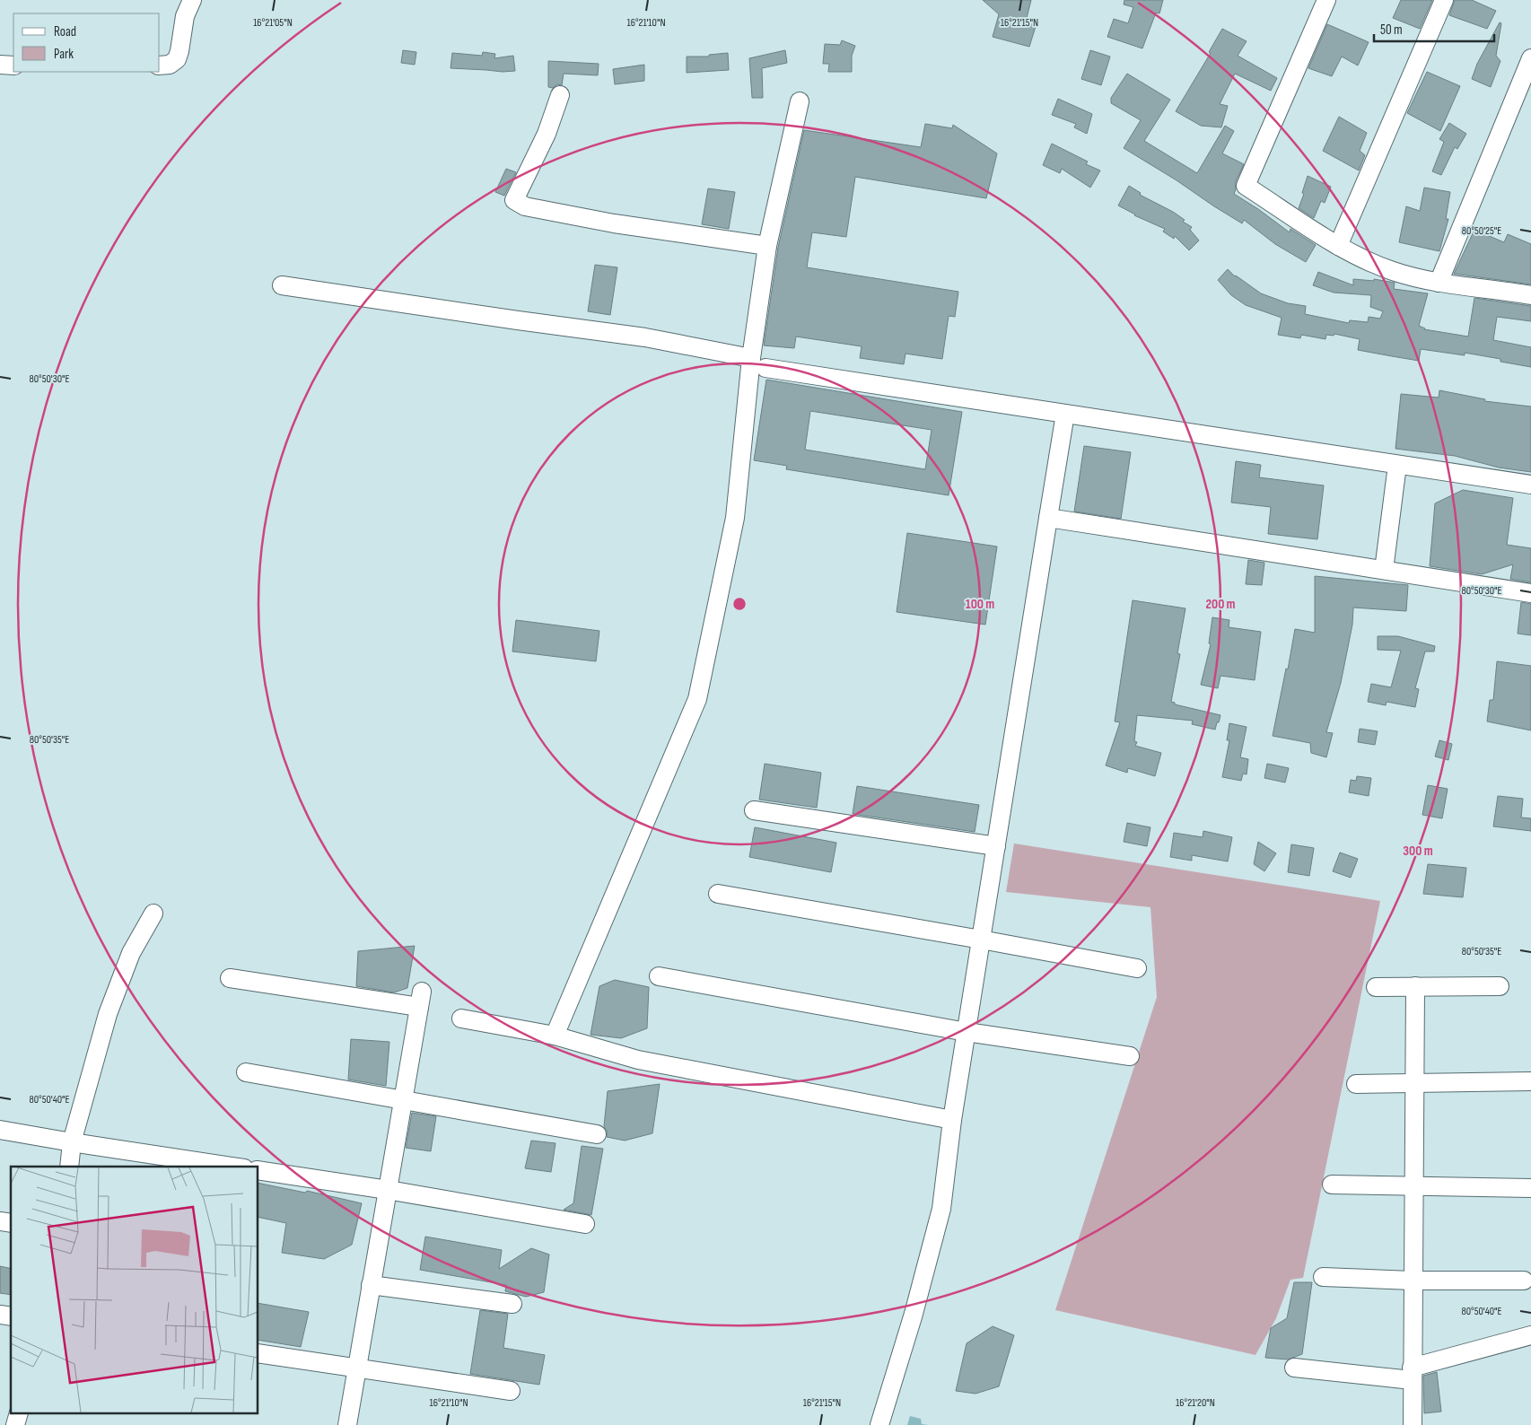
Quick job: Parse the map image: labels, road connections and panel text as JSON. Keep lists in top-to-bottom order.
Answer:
{
  "legend": ["Road", "Park"],
  "scale_bar": "50 m",
  "coordinates": [
    "16°21'05\"N",
    "16°21'10\"N",
    "16°21'15\"N",
    "80°50'25\"E",
    "80°50'30\"E",
    "80°50'35\"E",
    "80°50'40\"E",
    "16°21'20\"N"
  ],
  "rings": ["100 m", "200 m", "300 m"]
}
